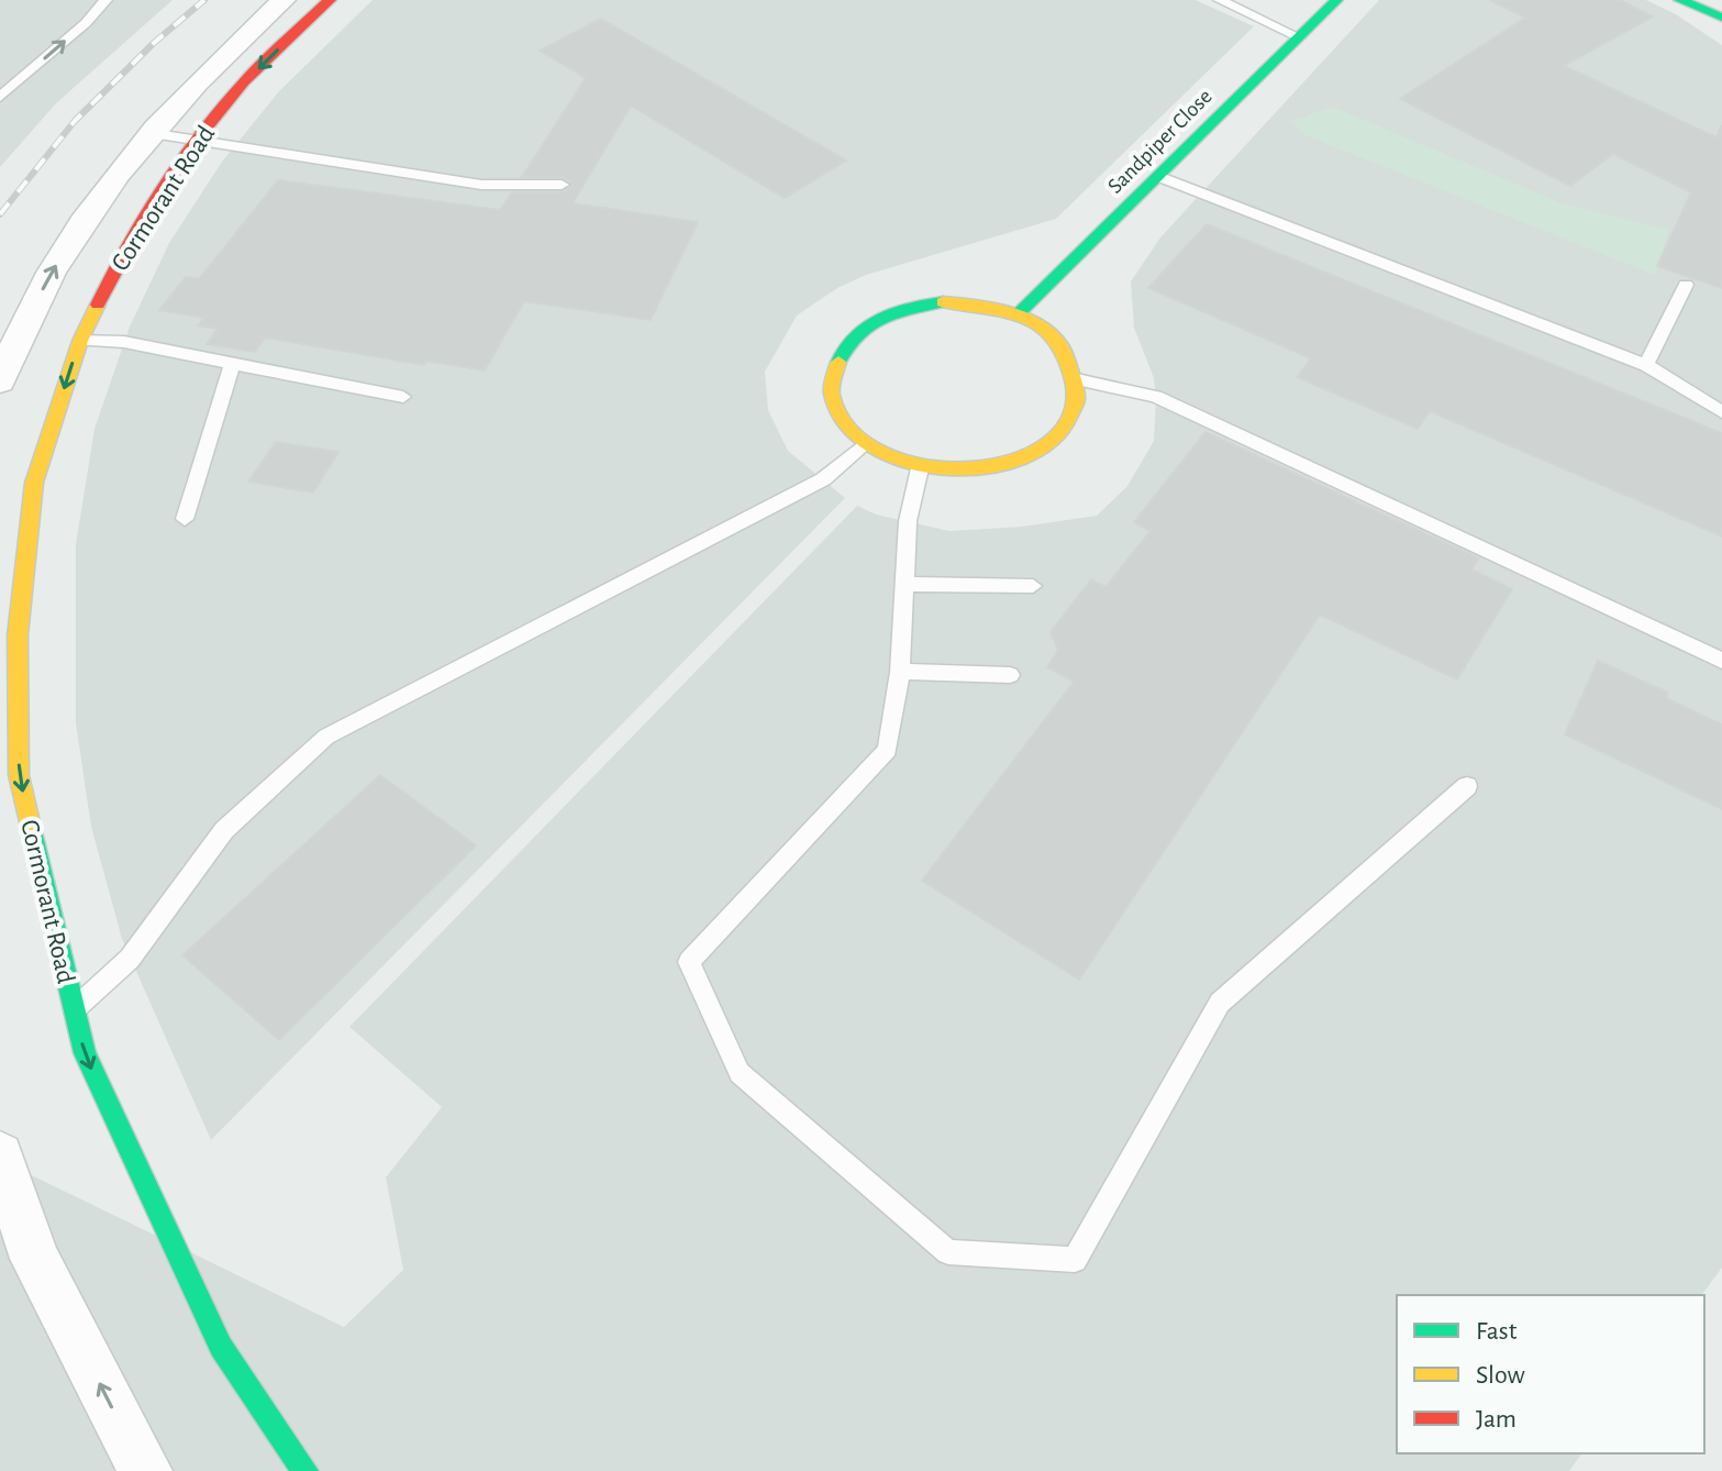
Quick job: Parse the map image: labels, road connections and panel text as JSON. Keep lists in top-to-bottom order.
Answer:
{
  "streets": {
    "street": ["Sandpiper Close", "Cormorant Road"]
  },
  "legend": ["Fast", "Slow", "Jam"]
}
